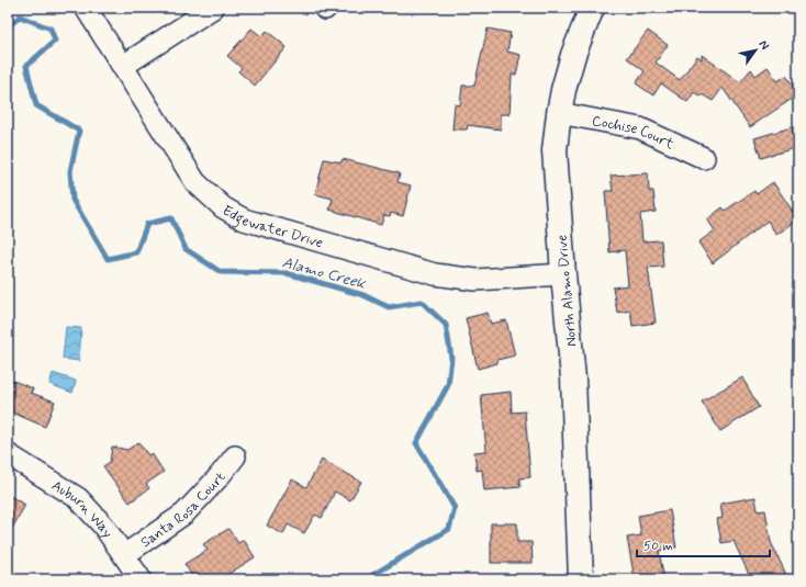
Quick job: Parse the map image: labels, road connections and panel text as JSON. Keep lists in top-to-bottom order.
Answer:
{
  "streets": {
    "street": [
      "Cochise Court",
      "Edgewater Drive",
      "North Alamo Drive",
      "Santa Rosa Court",
      "Auburn Way"
    ]
  },
  "crossings": [
    ["Cochise Court", "North Alamo Drive"],
    ["Edgewater Drive", "North Alamo Drive"],
    ["Santa Rosa Court", "Auburn Way"]
  ],
  "water": ["Alamo Creek"],
  "scale_bar": "50 m",
  "north": "top right"
}
